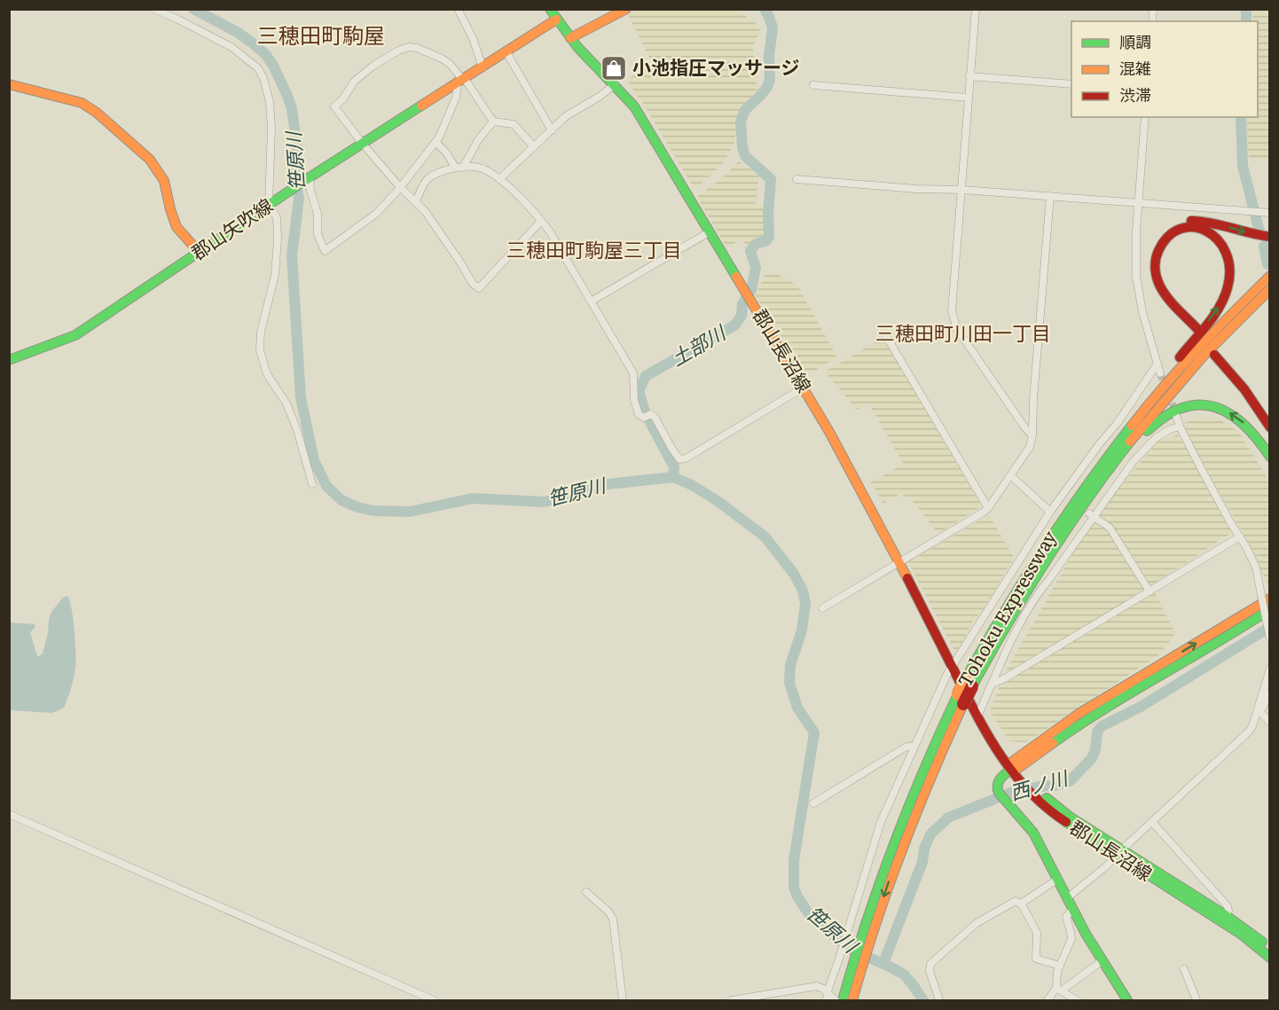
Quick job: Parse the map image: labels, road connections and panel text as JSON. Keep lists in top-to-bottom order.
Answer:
{
  "streets": {
    "main road": ["郡山矢吹線", "郡山長沼線", "Tohoku Expressway"]
  },
  "crossings": [
    ["郡山矢吹線", "郡山長沼線"]
  ],
  "districts": ["三穂田町駒屋", "三穂田町駒屋三丁目", "三穂田町川田一丁目"],
  "water": ["笹原川", "土部川", "西ノ川"],
  "places": {
    "shop": ["小池指圧マッサージ"]
  },
  "legend": ["順調", "混雑", "渋滞"]
}
